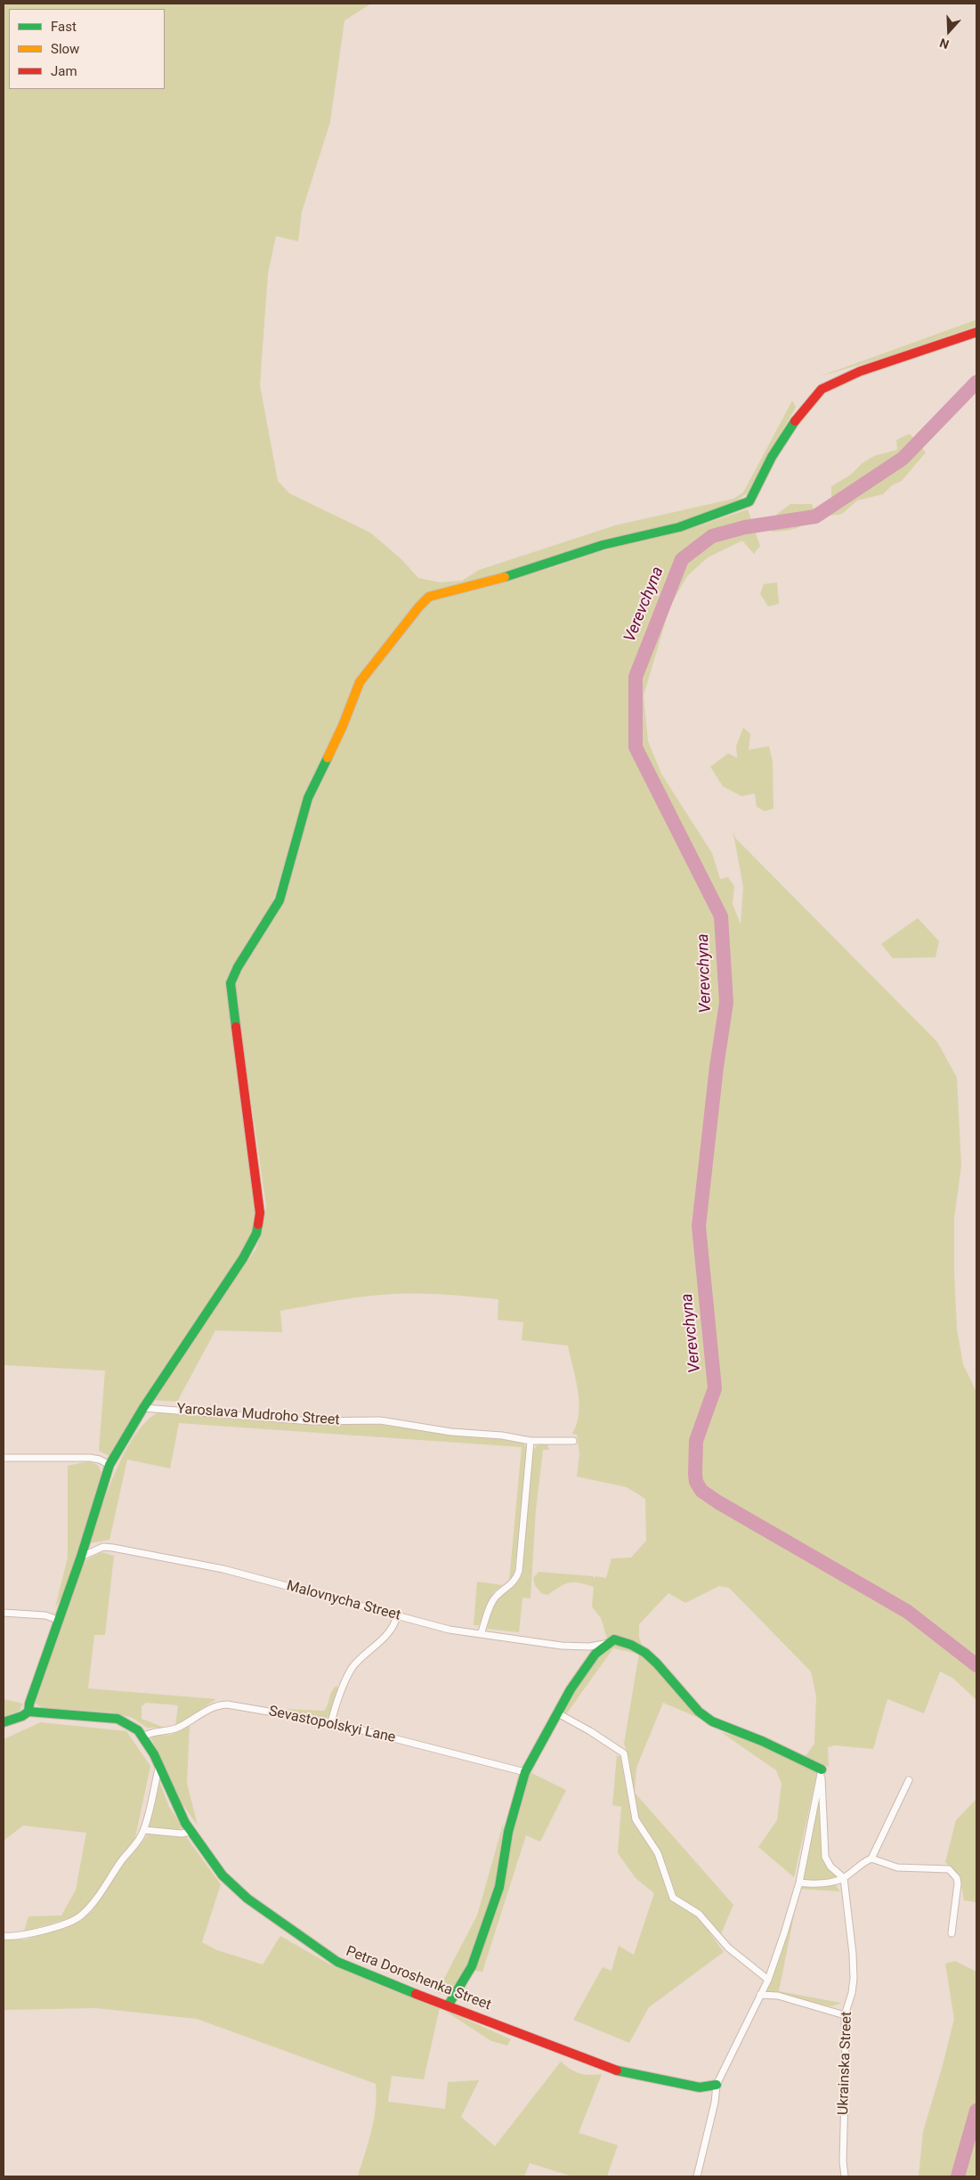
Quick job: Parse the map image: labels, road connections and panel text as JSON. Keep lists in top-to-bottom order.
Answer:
{
  "streets": {
    "street": [
      "Yaroslava Mudroho Street",
      "Malovnycha Street",
      "Sevastopolskyi Lane",
      "Petra Doroshenka Street",
      "Ukrainska Street"
    ]
  },
  "crossings": [
    ["Sevastopolskyi Lane", "Petra Doroshenka Street"]
  ],
  "water": ["Verevchyna"],
  "legend": ["Fast", "Slow", "Jam"],
  "north": "bottom"
}
